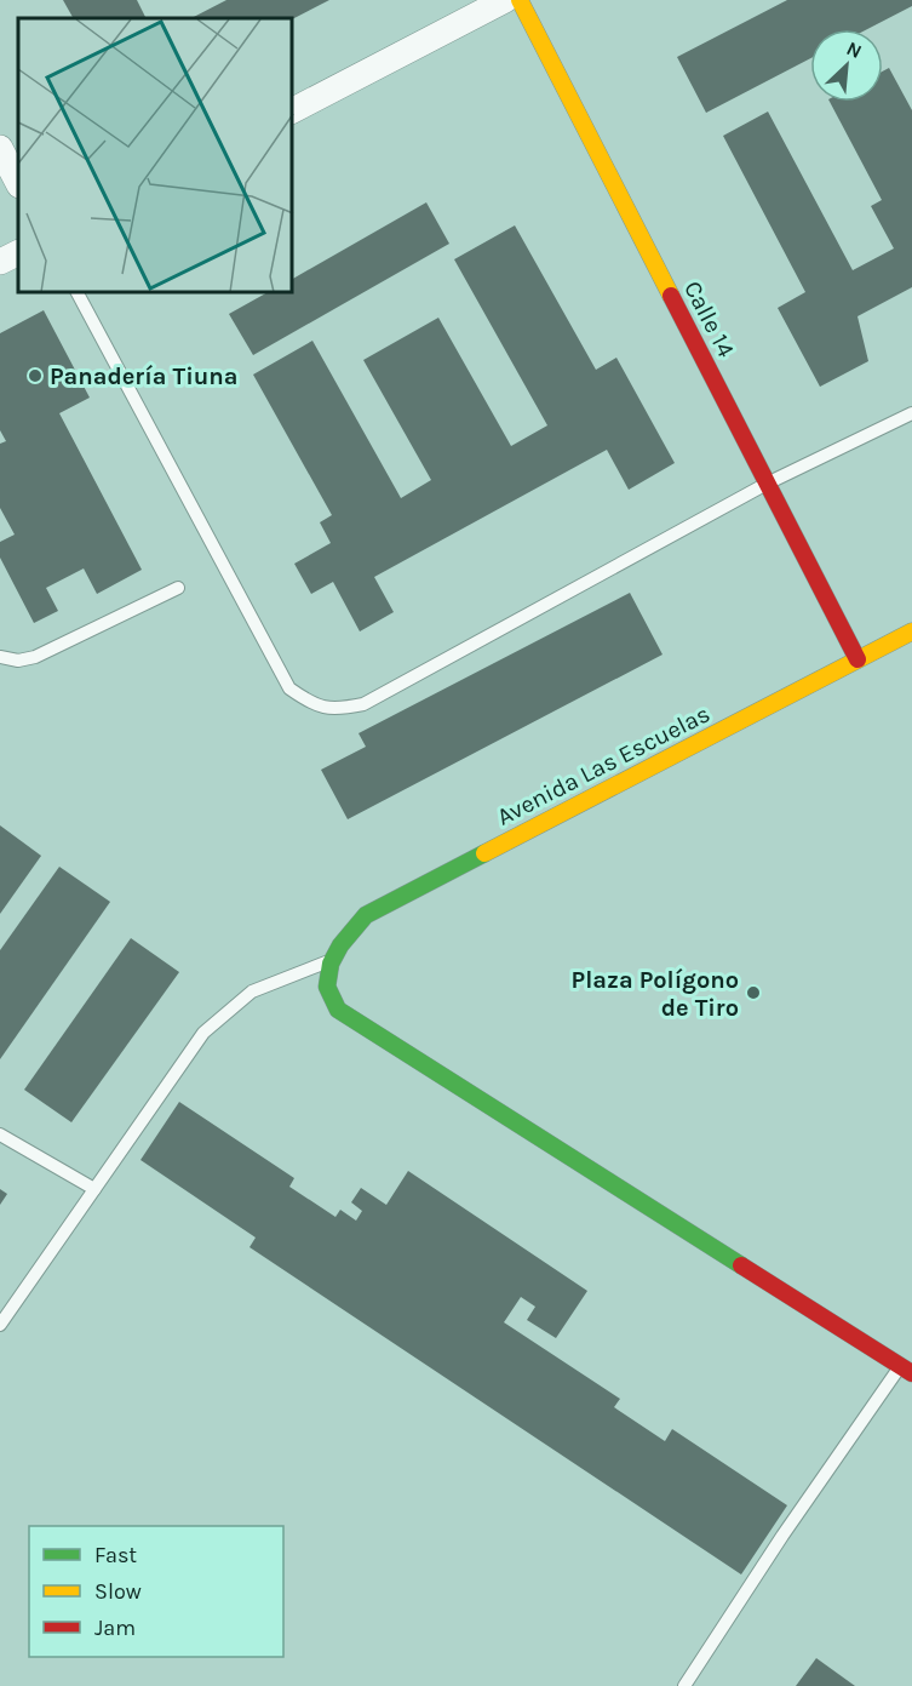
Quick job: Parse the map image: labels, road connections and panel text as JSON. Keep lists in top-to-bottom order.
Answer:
{
  "streets": {
    "street": ["Calle 14", "Avenida Las Escuelas"]
  },
  "crossings": [
    ["Calle 14", "Avenida Las Escuelas"]
  ],
  "places": ["Panadería Tiuna", "Plaza Polígono de Tiro"],
  "legend": ["Fast", "Slow", "Jam"],
  "north": "top right"
}
